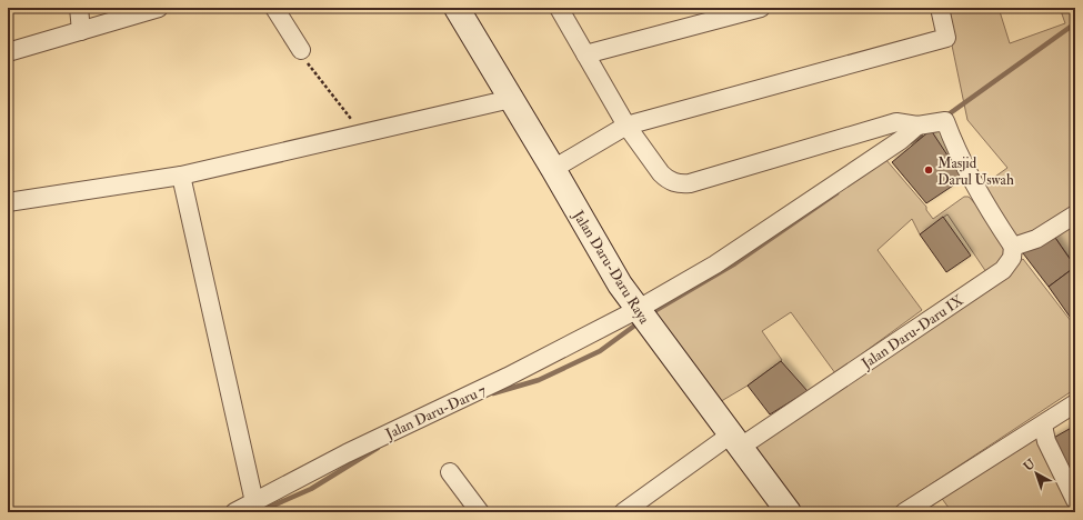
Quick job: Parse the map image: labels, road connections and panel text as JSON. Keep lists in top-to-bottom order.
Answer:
{
  "streets": {
    "main road": ["Jalan Daru-Daru Raya"],
    "street": ["Jalan Daru-Daru IX", "Jalan Daru-Daru 7"]
  },
  "crossings": [
    ["Jalan Daru-Daru Raya", "Jalan Daru-Daru IX"],
    ["Jalan Daru-Daru Raya", "Jalan Daru-Daru 7"]
  ],
  "places": ["Masjid Darul Uswah"],
  "north": "top left"
}
